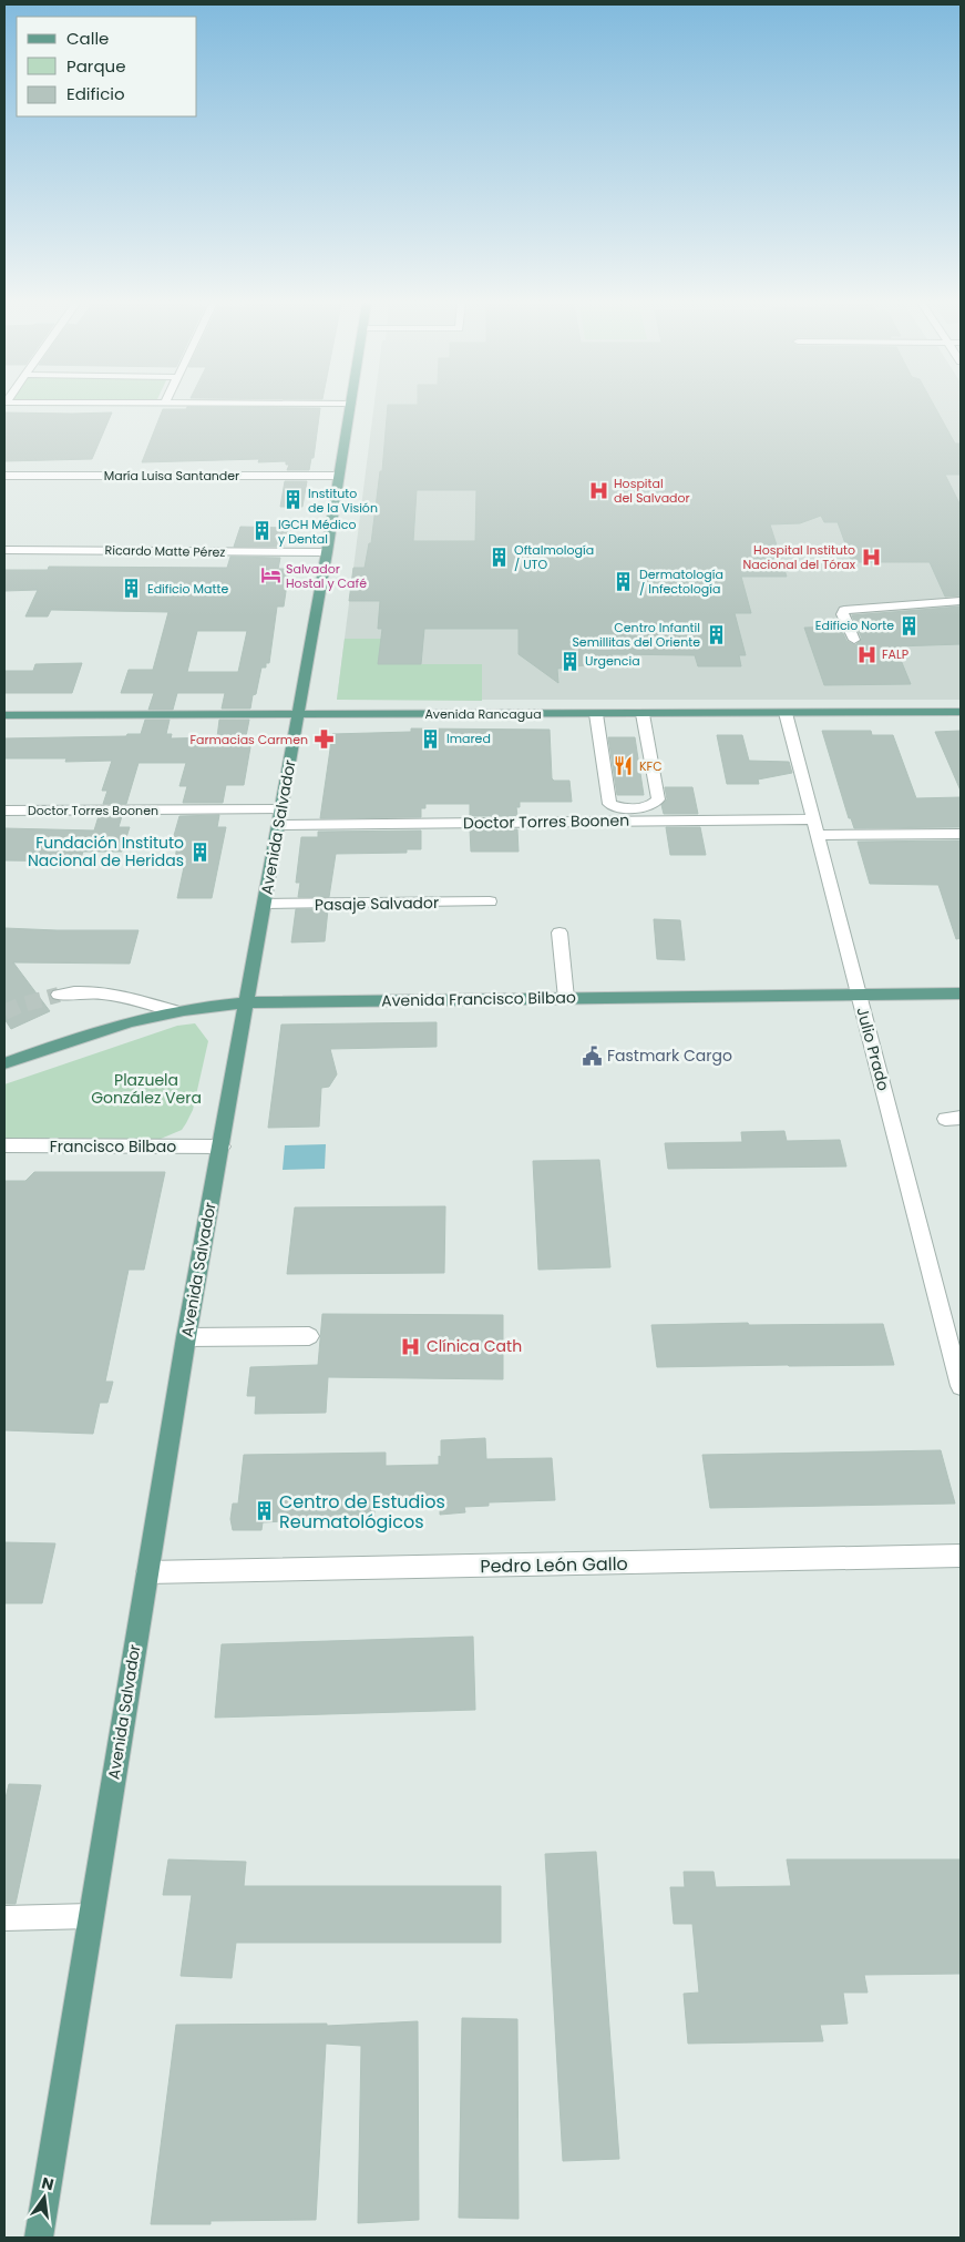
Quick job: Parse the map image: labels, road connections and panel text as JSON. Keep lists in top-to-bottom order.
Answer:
{
  "streets": {
    "main road": ["Avenida Rancagua", "Avenida Salvador", "Avenida Francisco Bilbao"],
    "street": [
      "María Luisa Santander",
      "Ricardo Matte Pérez",
      "Doctor Torres Boonen",
      "Pasaje Salvador",
      "Julio Prado",
      "Francisco Bilbao",
      "Pedro León Gallo"
    ]
  },
  "crossings": [
    ["María Luisa Santander", "Avenida Salvador"],
    ["Ricardo Matte Pérez", "Avenida Salvador"],
    ["Avenida Rancagua", "Avenida Salvador"],
    ["Avenida Rancagua", "Julio Prado"],
    ["Doctor Torres Boonen", "Avenida Salvador"],
    ["Doctor Torres Boonen", "Julio Prado"],
    ["Avenida Salvador", "Pasaje Salvador"],
    ["Avenida Salvador", "Avenida Francisco Bilbao"],
    ["Avenida Salvador", "Francisco Bilbao"],
    ["Avenida Salvador", "Pedro León Gallo"],
    ["Avenida Francisco Bilbao", "Julio Prado"]
  ],
  "parks": ["Plazuela González Vera"],
  "places": {
    "hospital": [
      "Hospital del Salvador",
      "Hospital Instituto Nacional del Tórax",
      "FALP",
      "Clínica Cath"
    ],
    "building": [
      "Instituto de la Visión",
      "IGCH Médico y Dental",
      "Oftalmología / UTO",
      "Dermatología / Infectología",
      "Edificio Matte",
      "Edificio Norte",
      "Centro Infantil Semillitas del Oriente",
      "Urgencia",
      "Imared",
      "Fundación Instituto Nacional de Heridas",
      "Centro de Estudios Reumatológicos"
    ],
    "hotel": ["Salvador Hostal y Café"],
    "pharmacy": ["Farmacias Carmen"],
    "restaurant": ["KFC"],
    "public building": ["Fastmark Cargo"]
  },
  "legend": ["Calle", "Parque", "Edificio"],
  "north": "top"
}
